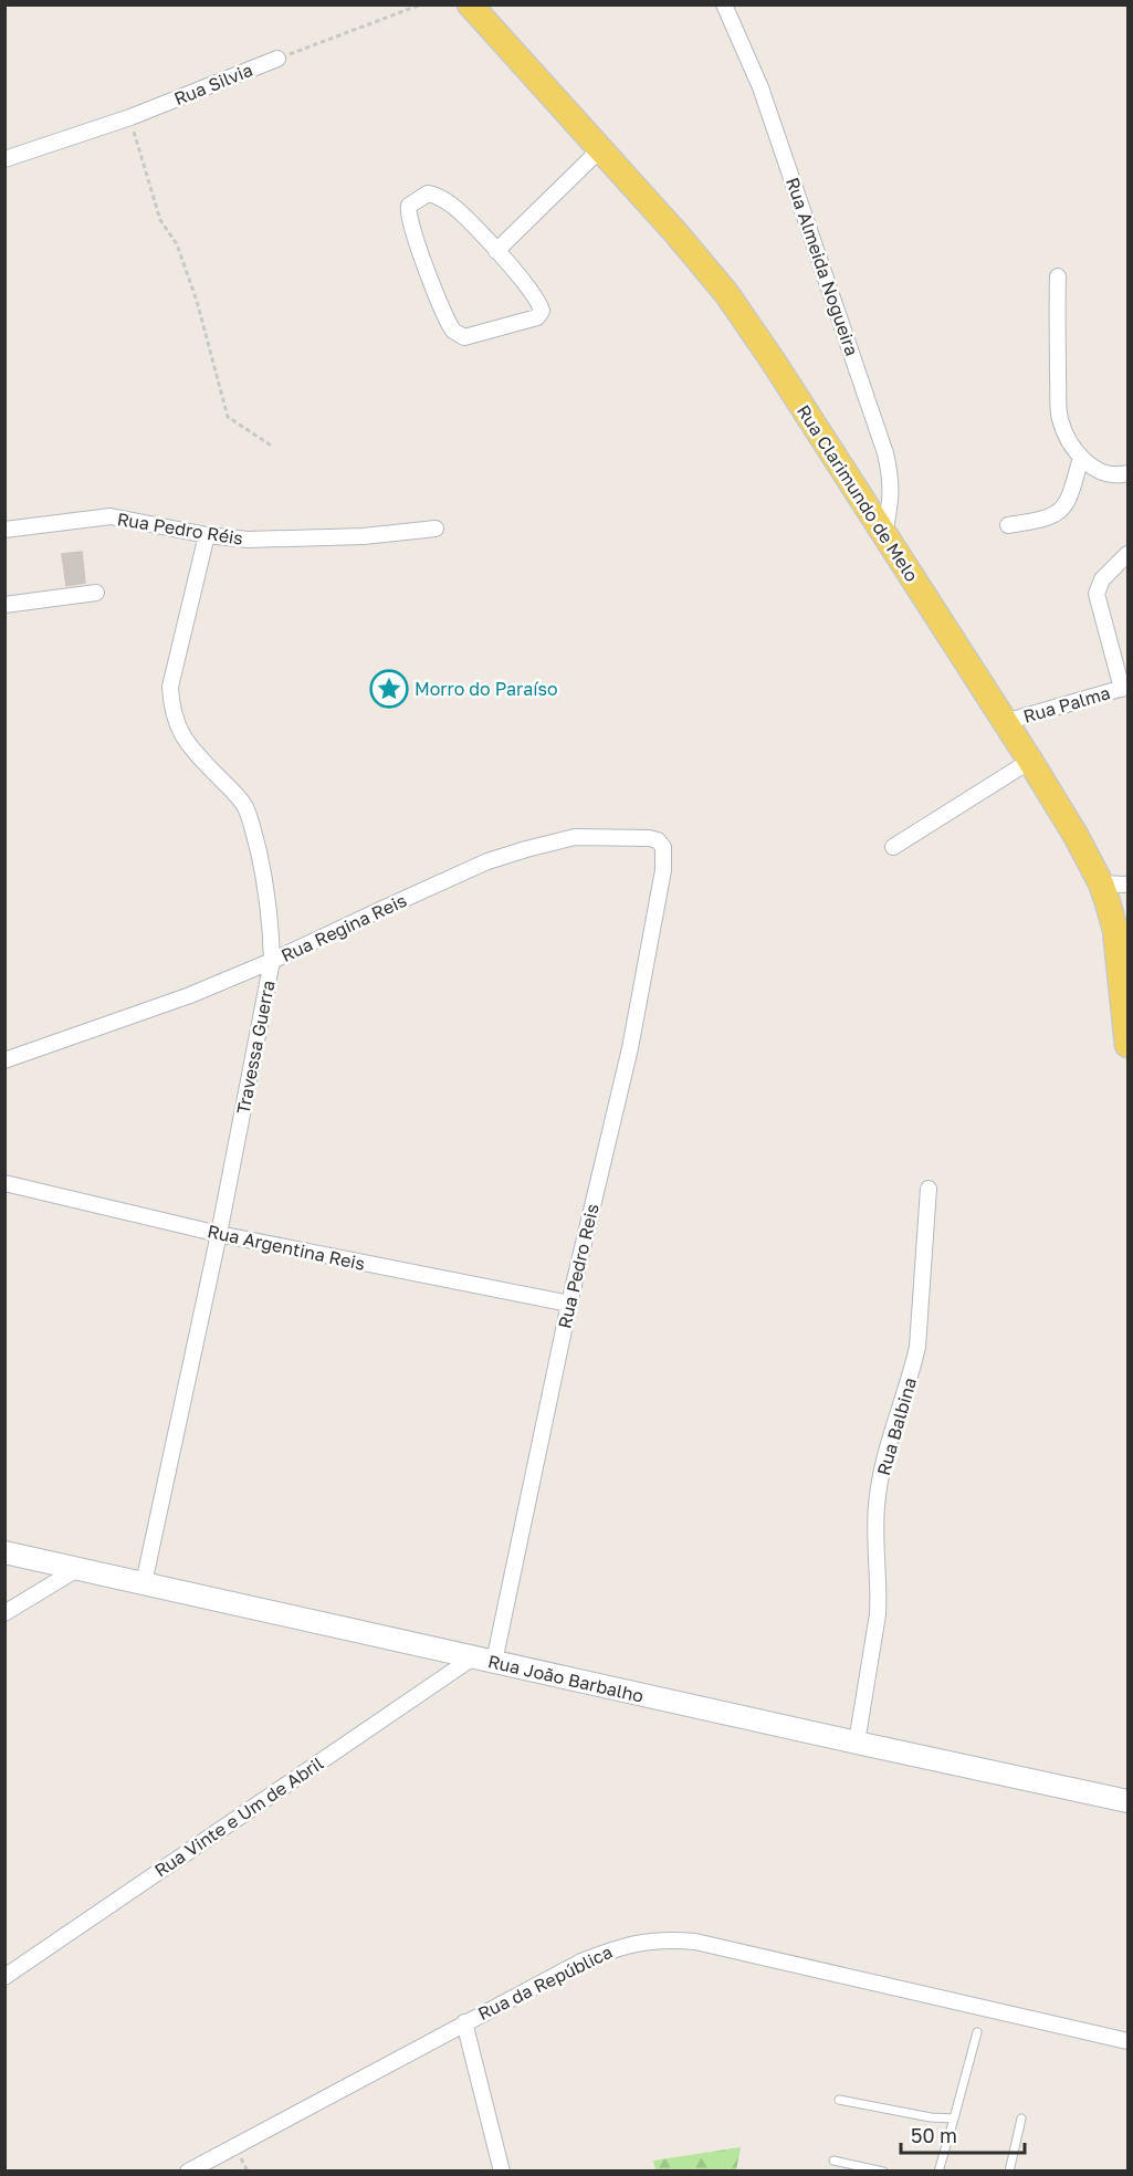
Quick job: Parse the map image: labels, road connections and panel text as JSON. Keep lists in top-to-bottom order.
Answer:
{
  "streets": {
    "main road": ["Rua Clarimundo de Melo"],
    "street": [
      "Rua Silvia",
      "Rua Almeida Nogueira",
      "Rua Pedro Réis",
      "Rua Palma",
      "Rua Regina Reis",
      "Travessa Guerra",
      "Rua Argentina Reis",
      "Rua Pedro Reis",
      "Rua Balbina",
      "Rua João Barbalho",
      "Rua Vinte e Um de Abril",
      "Rua da República"
    ]
  },
  "crossings": [
    ["Rua Almeida Nogueira", "Rua Clarimundo de Melo"],
    ["Rua Clarimundo de Melo", "Rua Palma"],
    ["Rua Pedro Réis", "Travessa Guerra"],
    ["Rua Regina Reis", "Travessa Guerra"],
    ["Rua Regina Reis", "Rua Pedro Reis"],
    ["Travessa Guerra", "Rua Argentina Reis"],
    ["Travessa Guerra", "Rua João Barbalho"],
    ["Rua Argentina Reis", "Rua Pedro Reis"],
    ["Rua Pedro Reis", "Rua João Barbalho"],
    ["Rua Pedro Reis", "Rua Vinte e Um de Abril"],
    ["Rua Balbina", "Rua João Barbalho"],
    ["Rua João Barbalho", "Rua Vinte e Um de Abril"]
  ],
  "places": {
    "place": ["Morro do Paraíso"]
  },
  "scale_bar": "50 m"
}
